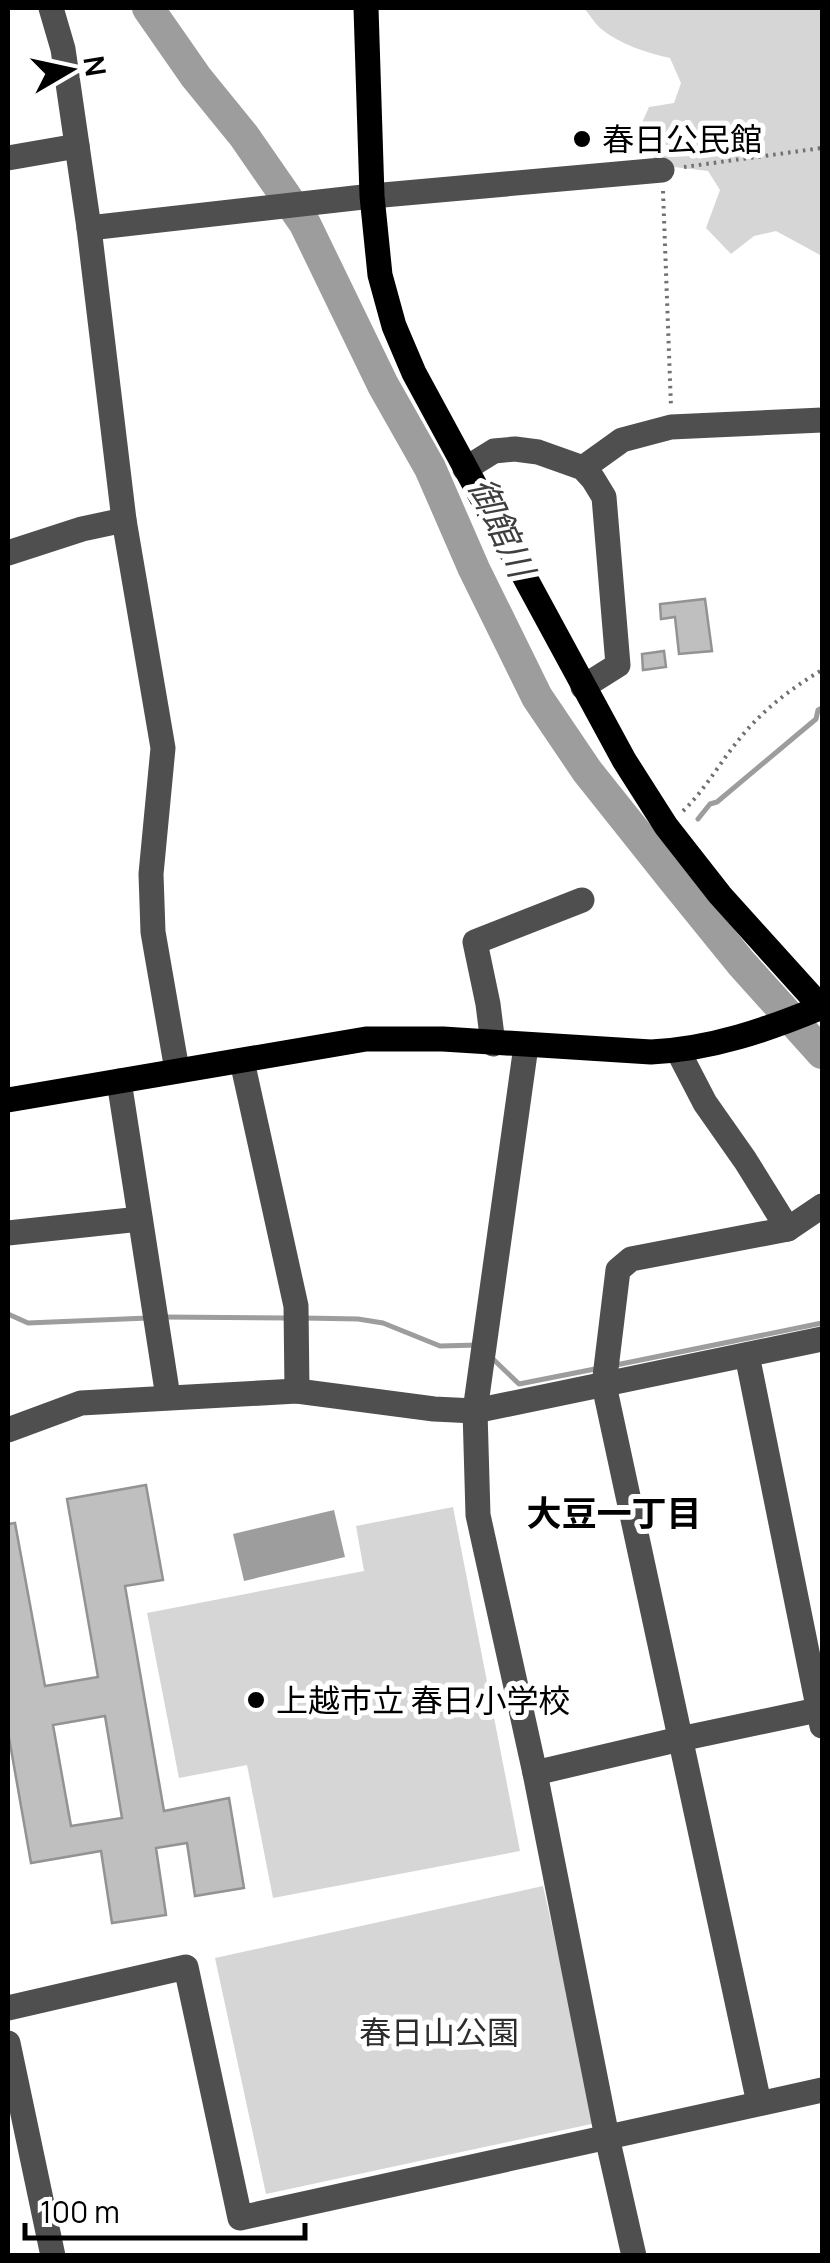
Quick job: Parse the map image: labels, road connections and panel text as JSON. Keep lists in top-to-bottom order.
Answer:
{
  "districts": ["大豆一丁目"],
  "water": ["御館川"],
  "parks": ["春日山公園"],
  "places": ["春日公民館", "上越市立 春日小学校"],
  "scale_bar": "100 m",
  "north": "right"
}
